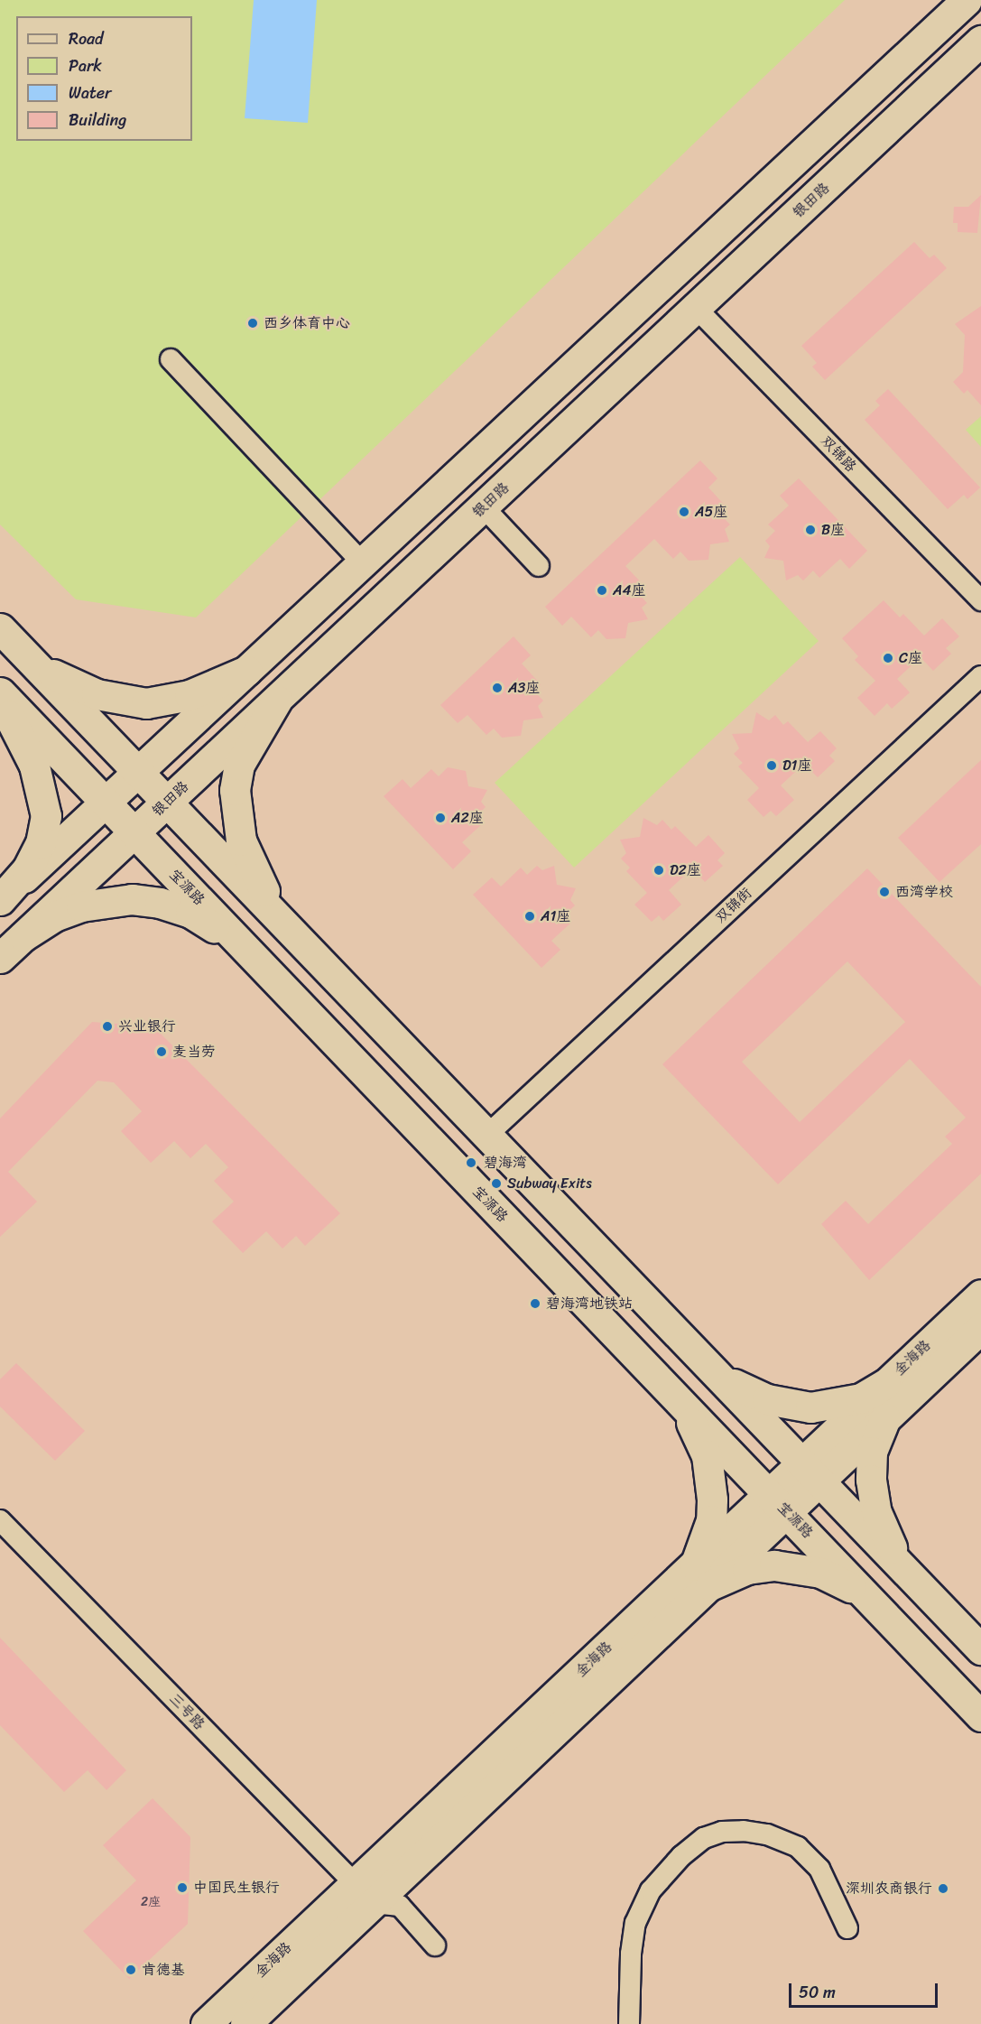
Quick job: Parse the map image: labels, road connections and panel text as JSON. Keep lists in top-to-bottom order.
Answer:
{
  "streets": {
    "main road": ["银田路", "宝源路", "金海路"],
    "street": ["双锦路", "双锦街", "三号路"]
  },
  "crossings": [
    ["银田路", "双锦路"],
    ["银田路", "宝源路"],
    ["宝源路", "金海路"],
    ["金海路", "三号路"]
  ],
  "places": [
    "西乡体育中心",
    "A5座",
    "B座",
    "A4座",
    "C座",
    "A3座",
    "D1座",
    "A2座",
    "D2座",
    "西湾学校",
    "A1座",
    "兴业银行",
    "麦当劳",
    "碧海湾",
    "Subway Exits",
    "碧海湾地铁站",
    "中国民生银行",
    "深圳农商银行",
    "肯德基"
  ],
  "house_numbers": ["2座"],
  "legend": [
    "Road",
    "Park",
    "Water",
    "Building"
  ],
  "scale_bar": "50 m"
}
